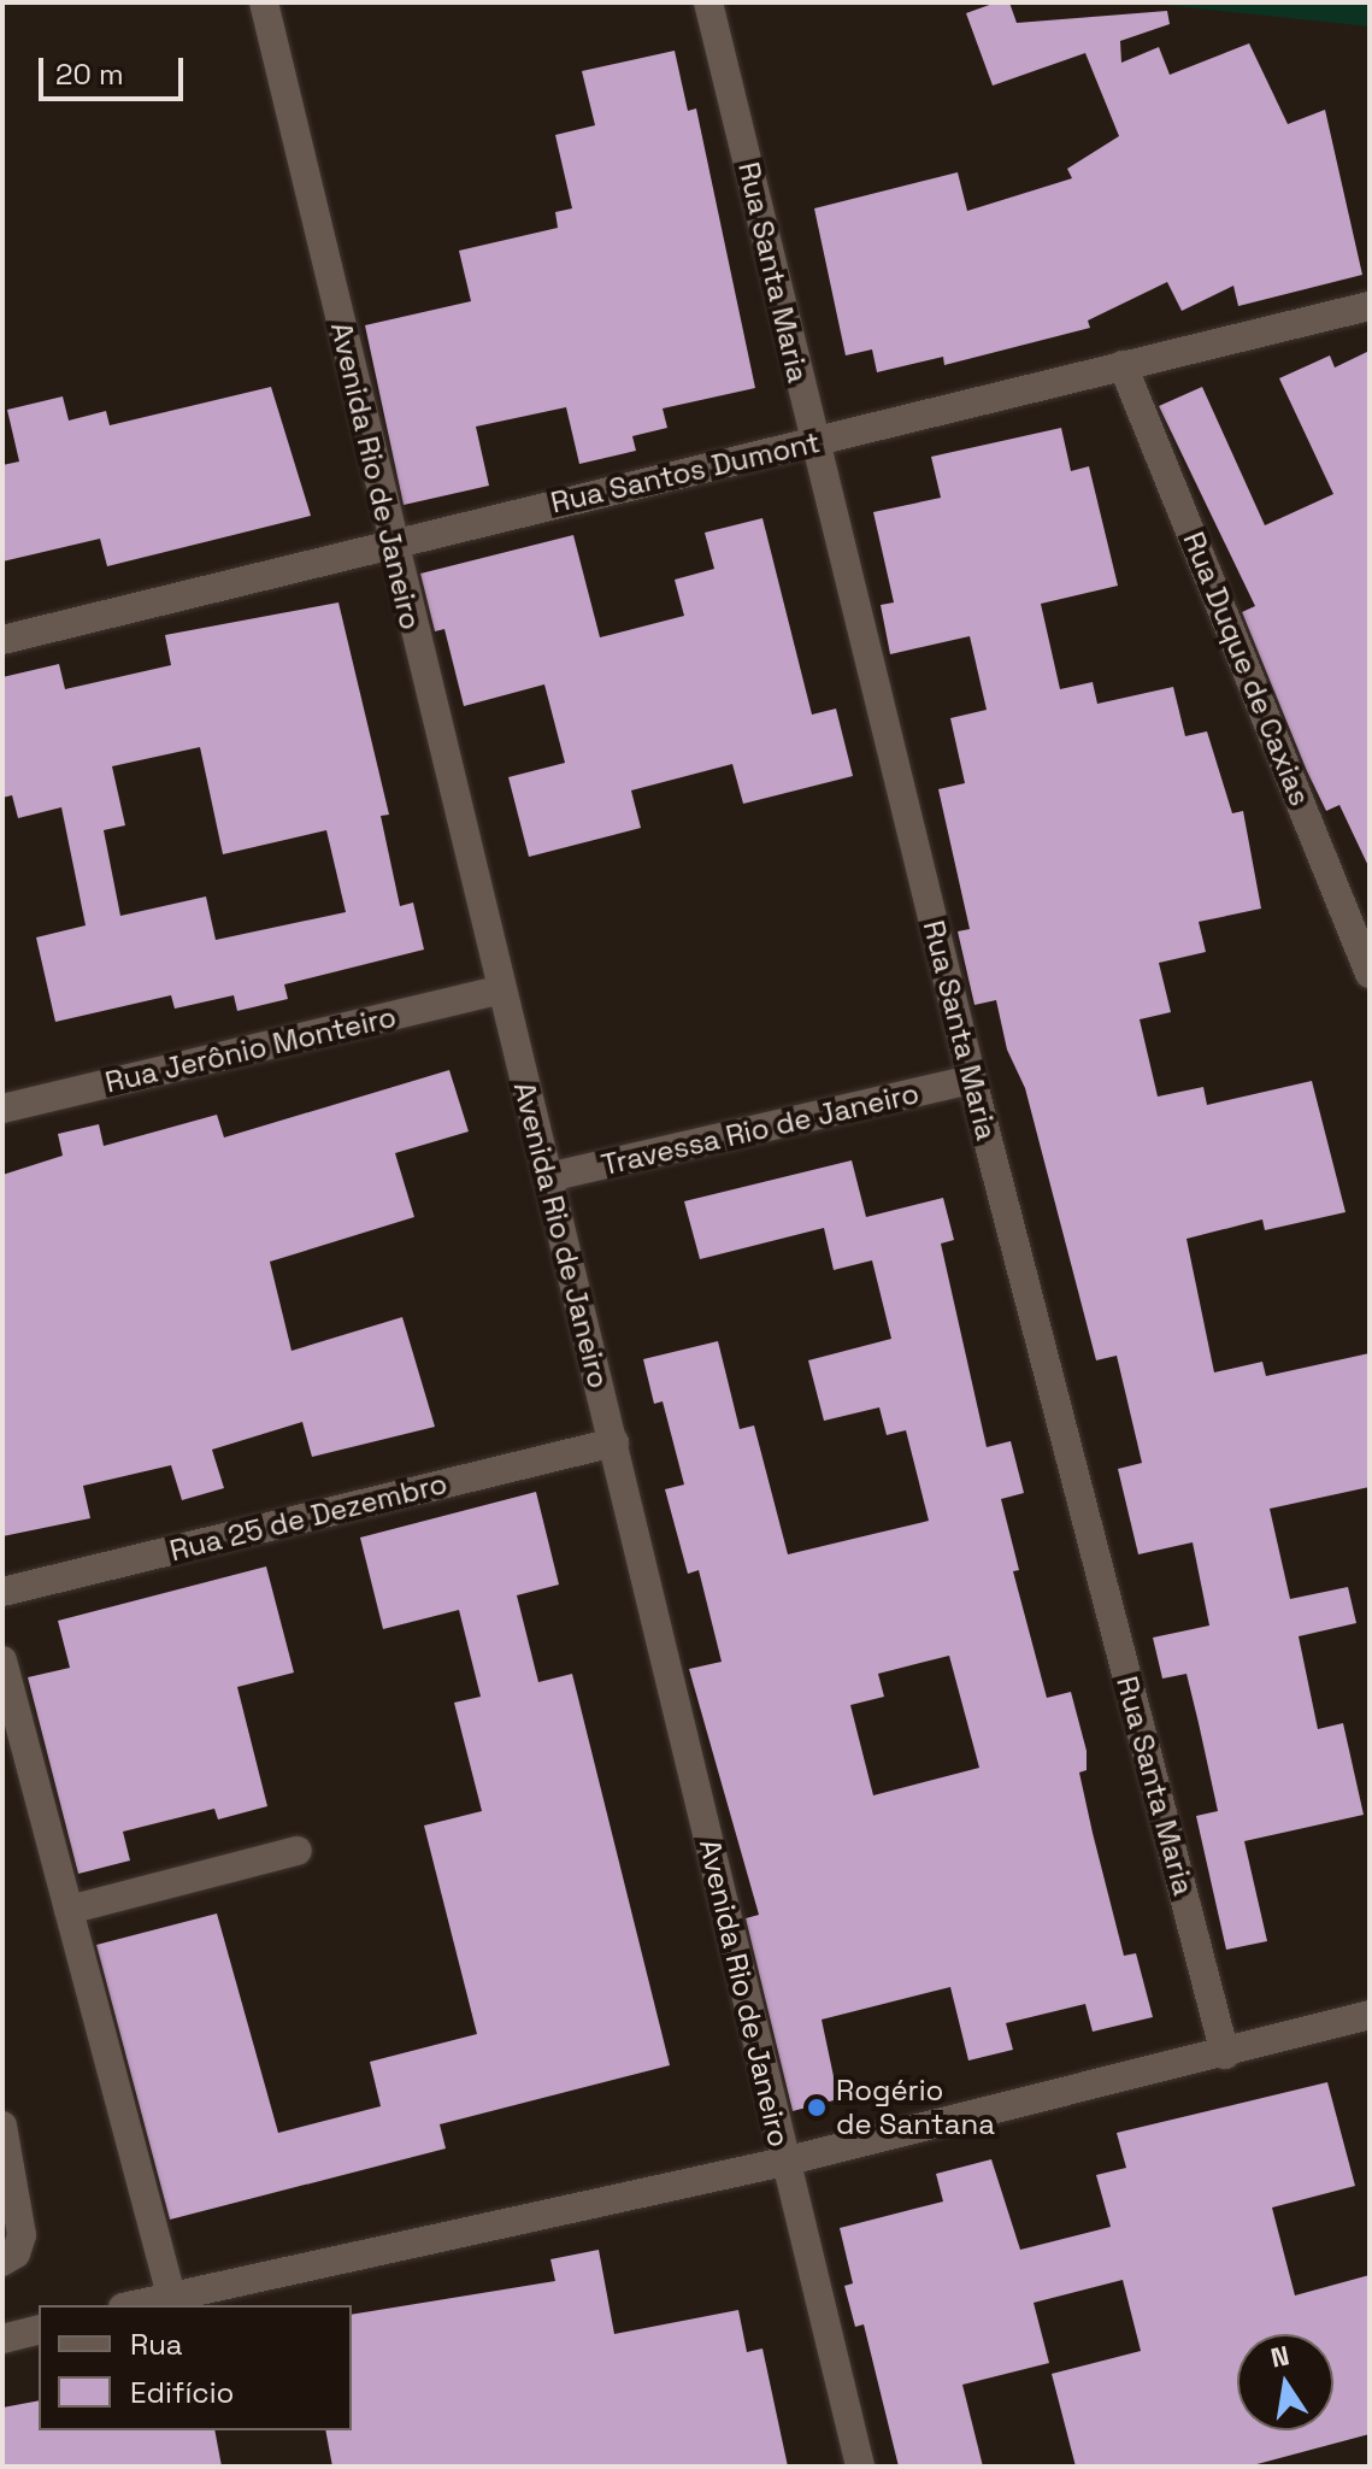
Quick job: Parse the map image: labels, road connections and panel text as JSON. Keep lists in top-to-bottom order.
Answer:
{
  "streets": {
    "street": [
      "Rua Santa Maria",
      "Rua Santos Dumont",
      "Avenida Rio de Janeiro",
      "Rua Duque de Caxias",
      "Rua Jerônio Monteiro",
      "Travessa Rio de Janeiro",
      "Rua 25 de Dezembro"
    ]
  },
  "crossings": [
    ["Rua Santa Maria", "Rua Santos Dumont"],
    ["Rua Santa Maria", "Travessa Rio de Janeiro"],
    ["Rua Santos Dumont", "Avenida Rio de Janeiro"],
    ["Rua Santos Dumont", "Rua Duque de Caxias"],
    ["Avenida Rio de Janeiro", "Rua Jerônio Monteiro"],
    ["Avenida Rio de Janeiro", "Travessa Rio de Janeiro"],
    ["Avenida Rio de Janeiro", "Rua 25 de Dezembro"]
  ],
  "places": ["Rogério de Santana"],
  "legend": ["Rua", "Edifício"],
  "scale_bar": "20 m",
  "north": "top"
}
